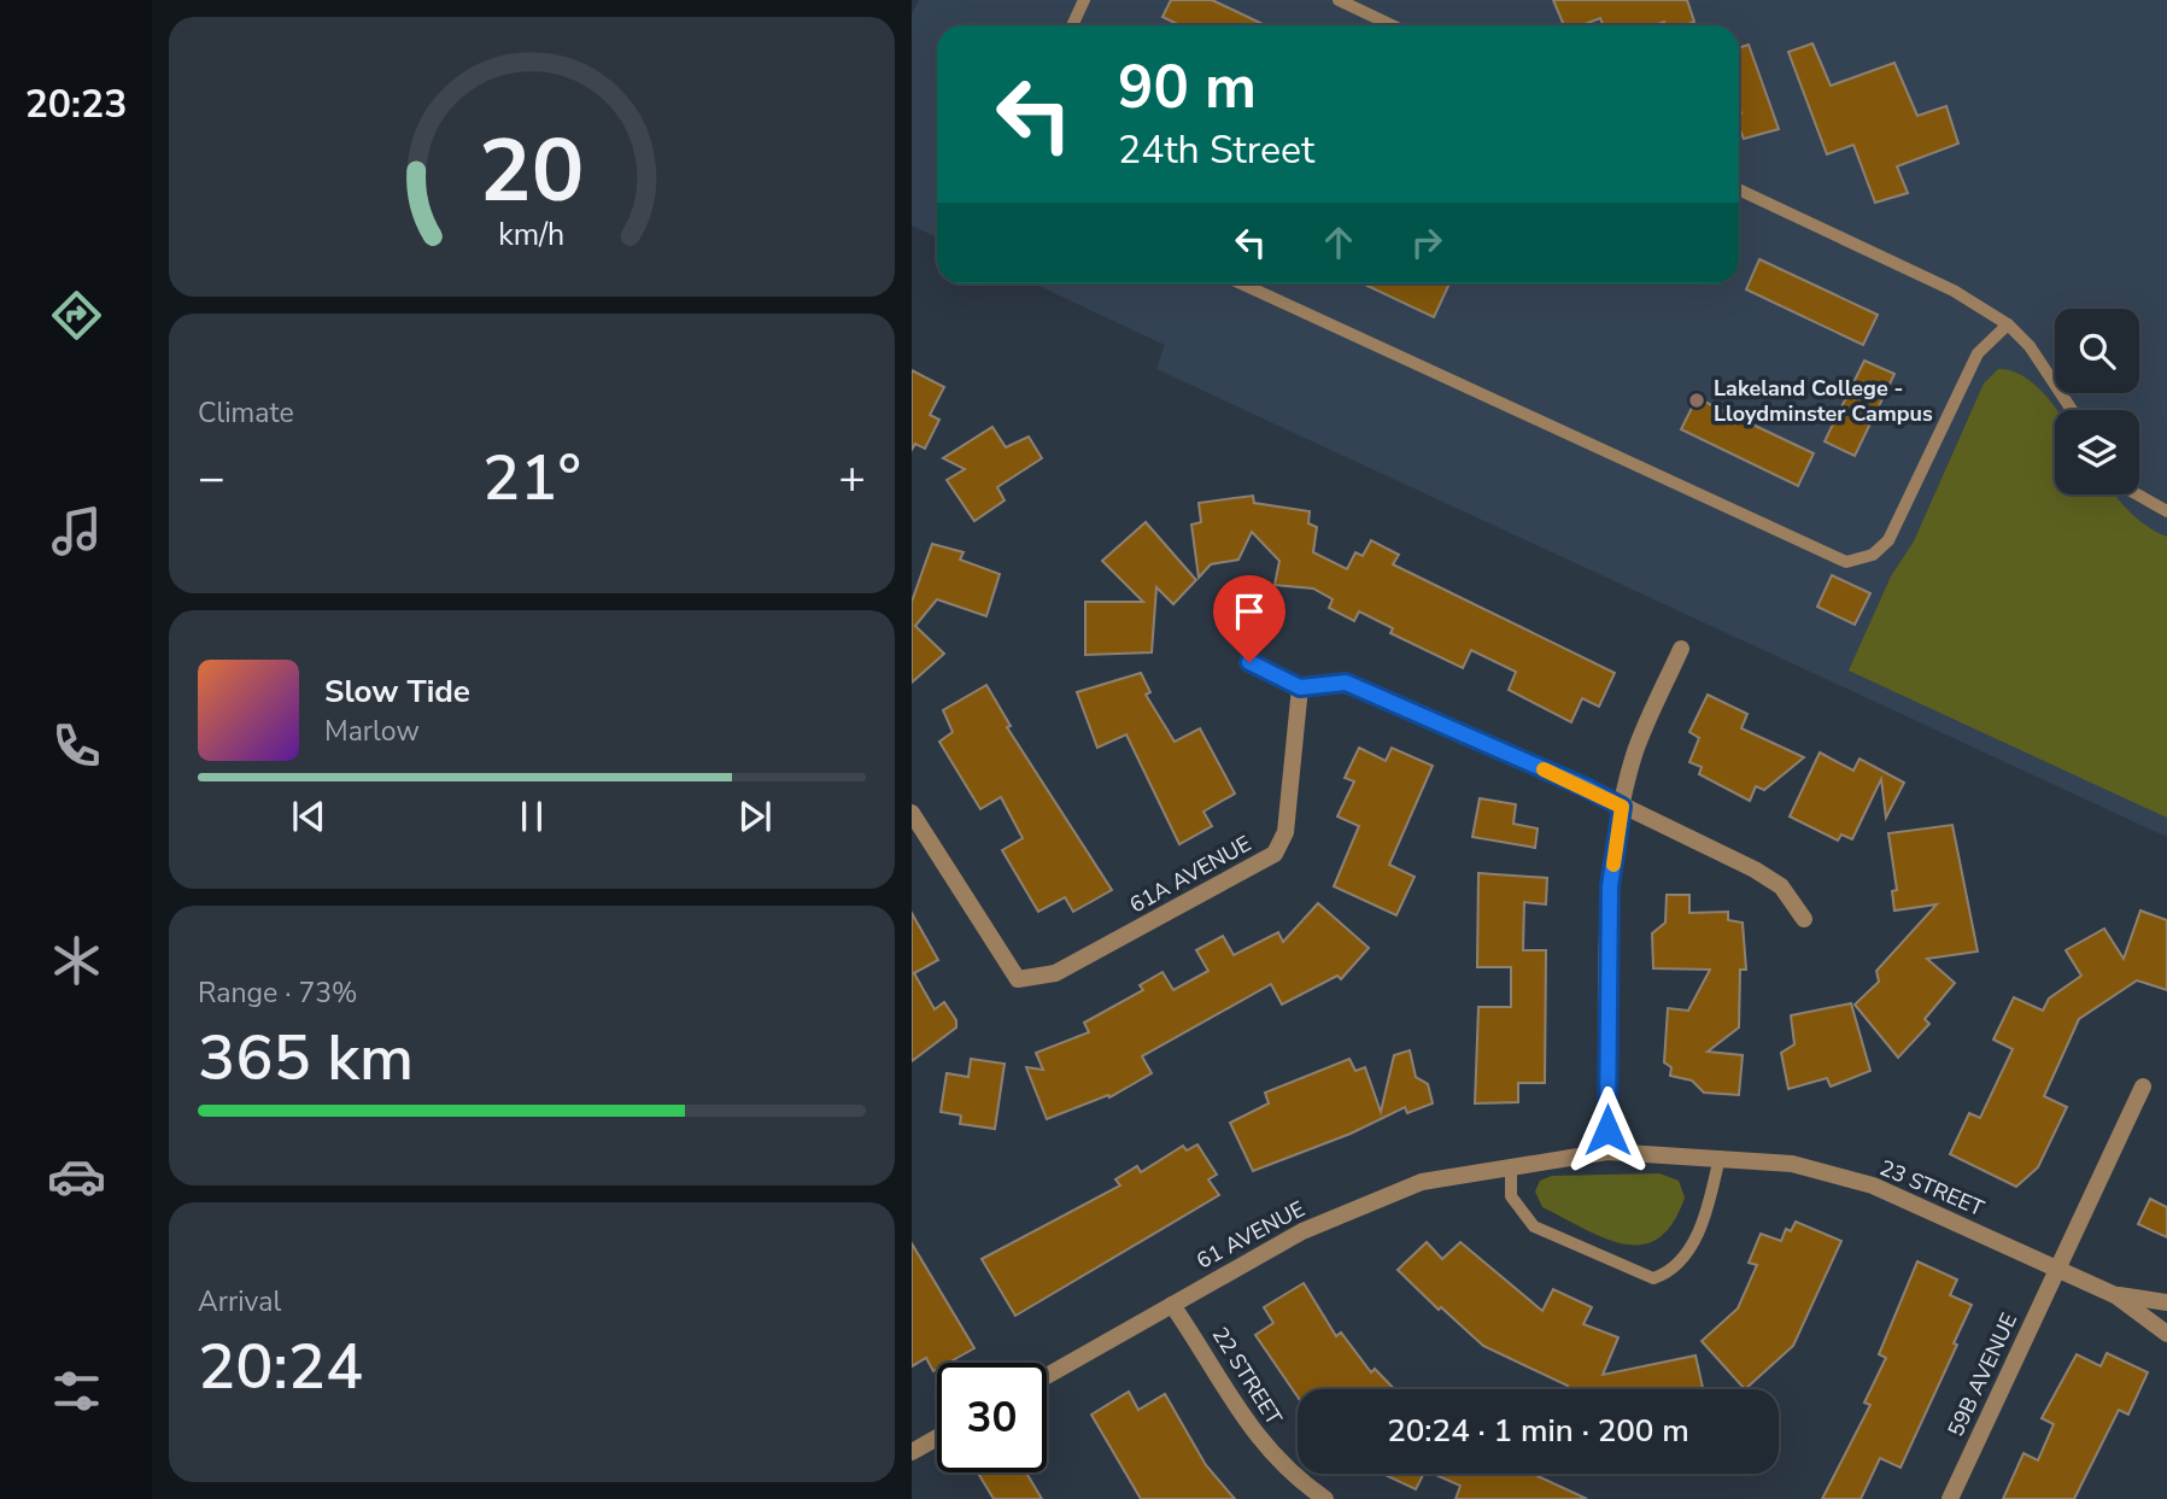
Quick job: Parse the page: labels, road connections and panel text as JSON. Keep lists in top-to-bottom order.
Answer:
{
  "streets": {
    "street": [
      "61A AVENUE",
      "23 STREET",
      "61 AVENUE",
      "59B AVENUE",
      "22 STREET"
    ]
  },
  "crossings": [
    ["23 STREET", "61 AVENUE"],
    ["23 STREET", "59B AVENUE"],
    ["61 AVENUE", "22 STREET"]
  ],
  "places": ["Lakeland College - Lloydminster Campus"],
  "page": {
    "tabs": "20:23",
    "turn": ["90 m", "24th Street"],
    "tile": [
      "Climate",
      ["Range · 73%", "365 km"],
      ["Arrival", "20:24"]
    ],
    "heat": ["−", "21°", "+"],
    "song": ["Slow Tide", "Marlow"],
    "limit": "30",
    "trip": "20:24 · 1 min · 200 m",
    "gauge": ["20", "km/h"]
  }
}
